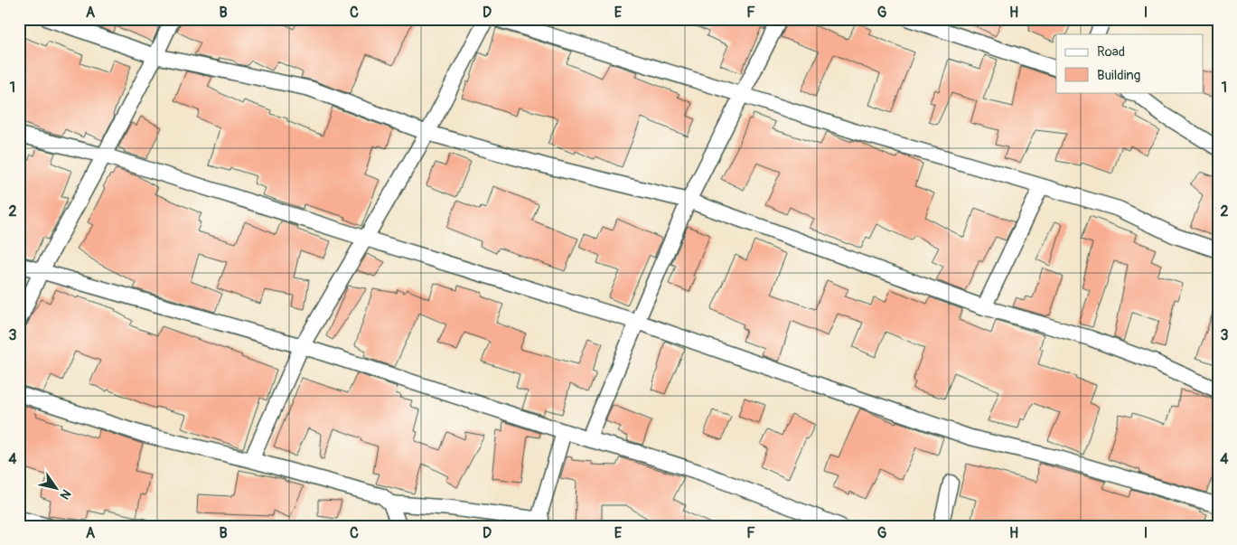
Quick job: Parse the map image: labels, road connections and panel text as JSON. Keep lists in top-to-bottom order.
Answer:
{
  "legend": ["Road", "Building"],
  "north": "bottom right",
  "grid": {
    "columns": [
      "A",
      "B",
      "C",
      "D",
      "E",
      "F",
      "G",
      "H",
      "I"
    ],
    "rows": [
      "1",
      "2",
      "3",
      "4"
    ]
  }
}
